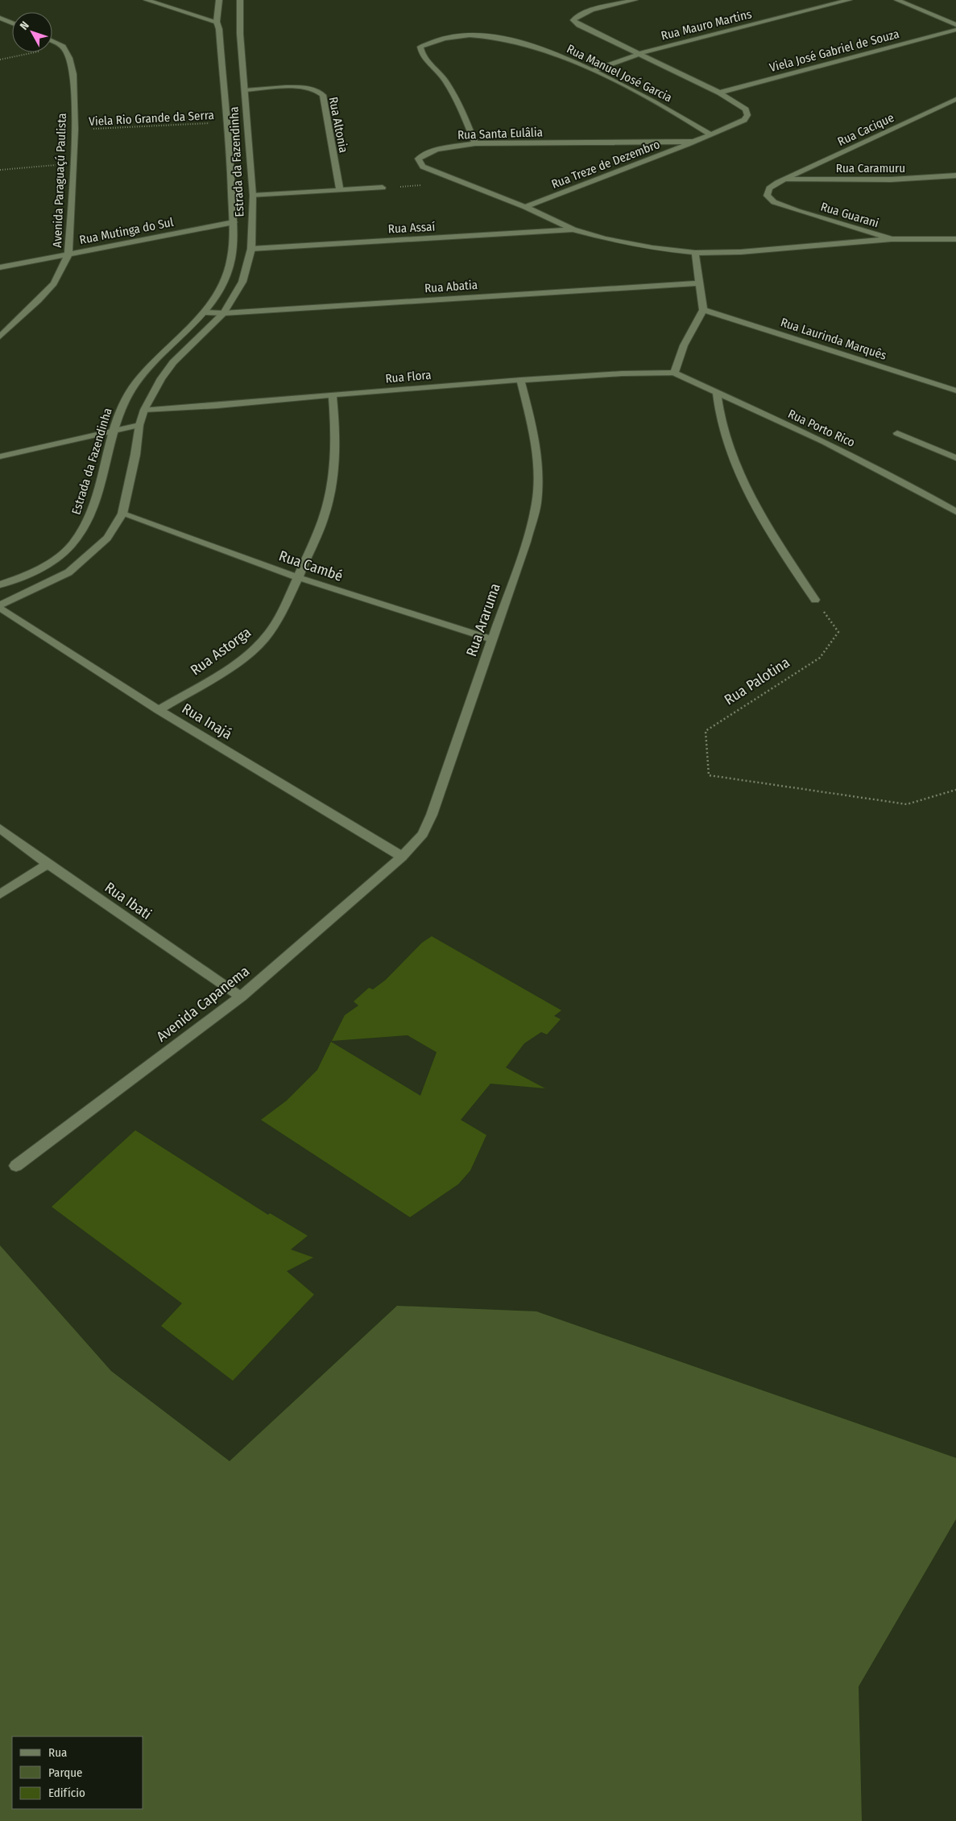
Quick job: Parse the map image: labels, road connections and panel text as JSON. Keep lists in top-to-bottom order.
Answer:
{
  "streets": {
    "street": [
      "Rua Mauro Martins",
      "Viela José Gabriel de Souza",
      "Rua Manuel José Garcia",
      "Rua Altonia",
      "Rua Cacique",
      "Rua Santa Eulâlia",
      "Estrada da Fazendinha",
      "Rua Treze de Dezembro",
      "Rua Caramuru",
      "Avenida Paraguaçú Paulista",
      "Rua Guarani",
      "Rua Assaí",
      "Rua Mutinga do Sul",
      "Rua Abatia",
      "Rua Laurinda Marquês",
      "Rua Flora",
      "Rua Porto Rico",
      "Rua Cambé",
      "Rua Araruma",
      "Rua Astorga",
      "Rua Inajá",
      "Rua Ibati",
      "Avenida Capanema"
    ],
    "path": ["Viela Rio Grande da Serra", "Rua Palotina"]
  },
  "crossings": [
    ["Rua Mauro Martins", "Rua Manuel José Garcia"],
    ["Viela José Gabriel de Souza", "Rua Santa Eulâlia"],
    ["Rua Manuel José Garcia", "Rua Santa Eulâlia"],
    ["Viela Rio Grande da Serra", "Estrada da Fazendinha"],
    ["Viela Rio Grande da Serra", "Avenida Paraguaçú Paulista"],
    ["Rua Altonia", "Estrada da Fazendinha"],
    ["Rua Cacique", "Rua Caramuru"],
    ["Rua Cacique", "Rua Guarani"],
    ["Rua Santa Eulâlia", "Rua Treze de Dezembro"],
    ["Rua Santa Eulâlia", "Rua Guarani"],
    ["Rua Santa Eulâlia", "Rua Assaí"],
    ["Estrada da Fazendinha", "Rua Assaí"],
    ["Estrada da Fazendinha", "Rua Mutinga do Sul"],
    ["Estrada da Fazendinha", "Rua Abatia"],
    ["Estrada da Fazendinha", "Rua Flora"],
    ["Estrada da Fazendinha", "Rua Cambé"],
    ["Estrada da Fazendinha", "Rua Inajá"],
    ["Rua Caramuru", "Rua Guarani"],
    ["Avenida Paraguaçú Paulista", "Rua Mutinga do Sul"],
    ["Rua Flora", "Rua Porto Rico"],
    ["Rua Flora", "Rua Araruma"],
    ["Rua Flora", "Rua Astorga"],
    ["Rua Cambé", "Rua Araruma"],
    ["Rua Cambé", "Rua Astorga"],
    ["Rua Araruma", "Rua Inajá"],
    ["Rua Araruma", "Avenida Capanema"],
    ["Rua Astorga", "Rua Inajá"],
    ["Rua Inajá", "Avenida Capanema"],
    ["Rua Ibati", "Avenida Capanema"]
  ],
  "legend": ["Rua", "Parque", "Edifício"],
  "north": "top left"
}
